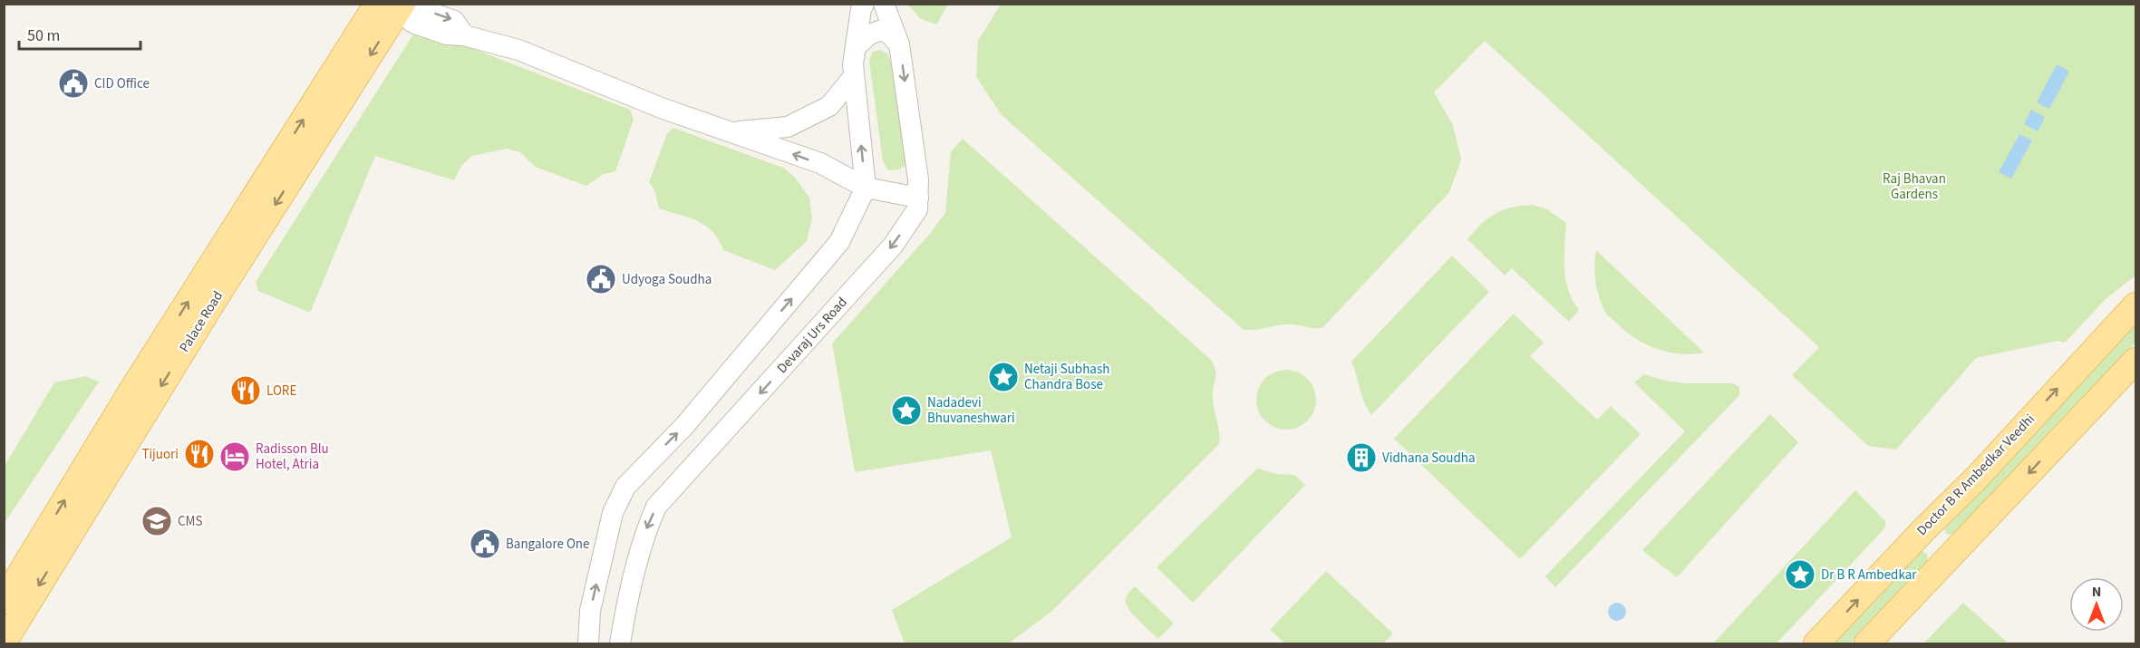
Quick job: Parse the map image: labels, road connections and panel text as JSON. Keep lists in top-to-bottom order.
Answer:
{
  "streets": {
    "main road": ["Palace Road", "Doctor B R Ambedkar Veedhi"],
    "street": ["Devaraj Urs Road"]
  },
  "parks": ["Raj Bhavan Gardens"],
  "places": {
    "public building": ["CID Office", "Udyoga Soudha", "Bangalore One"],
    "place": ["Netaji Subhash Chandra Bose", "Nadadevi Bhuvaneshwari", "Dr B R Ambedkar"],
    "restaurant": ["LORE", "Tijuori"],
    "hotel": ["Radisson Blu Hotel, Atria"],
    "building": ["Vidhana Soudha"],
    "school or university": ["CMS"]
  },
  "scale_bar": "50 m",
  "north": "top"
}
